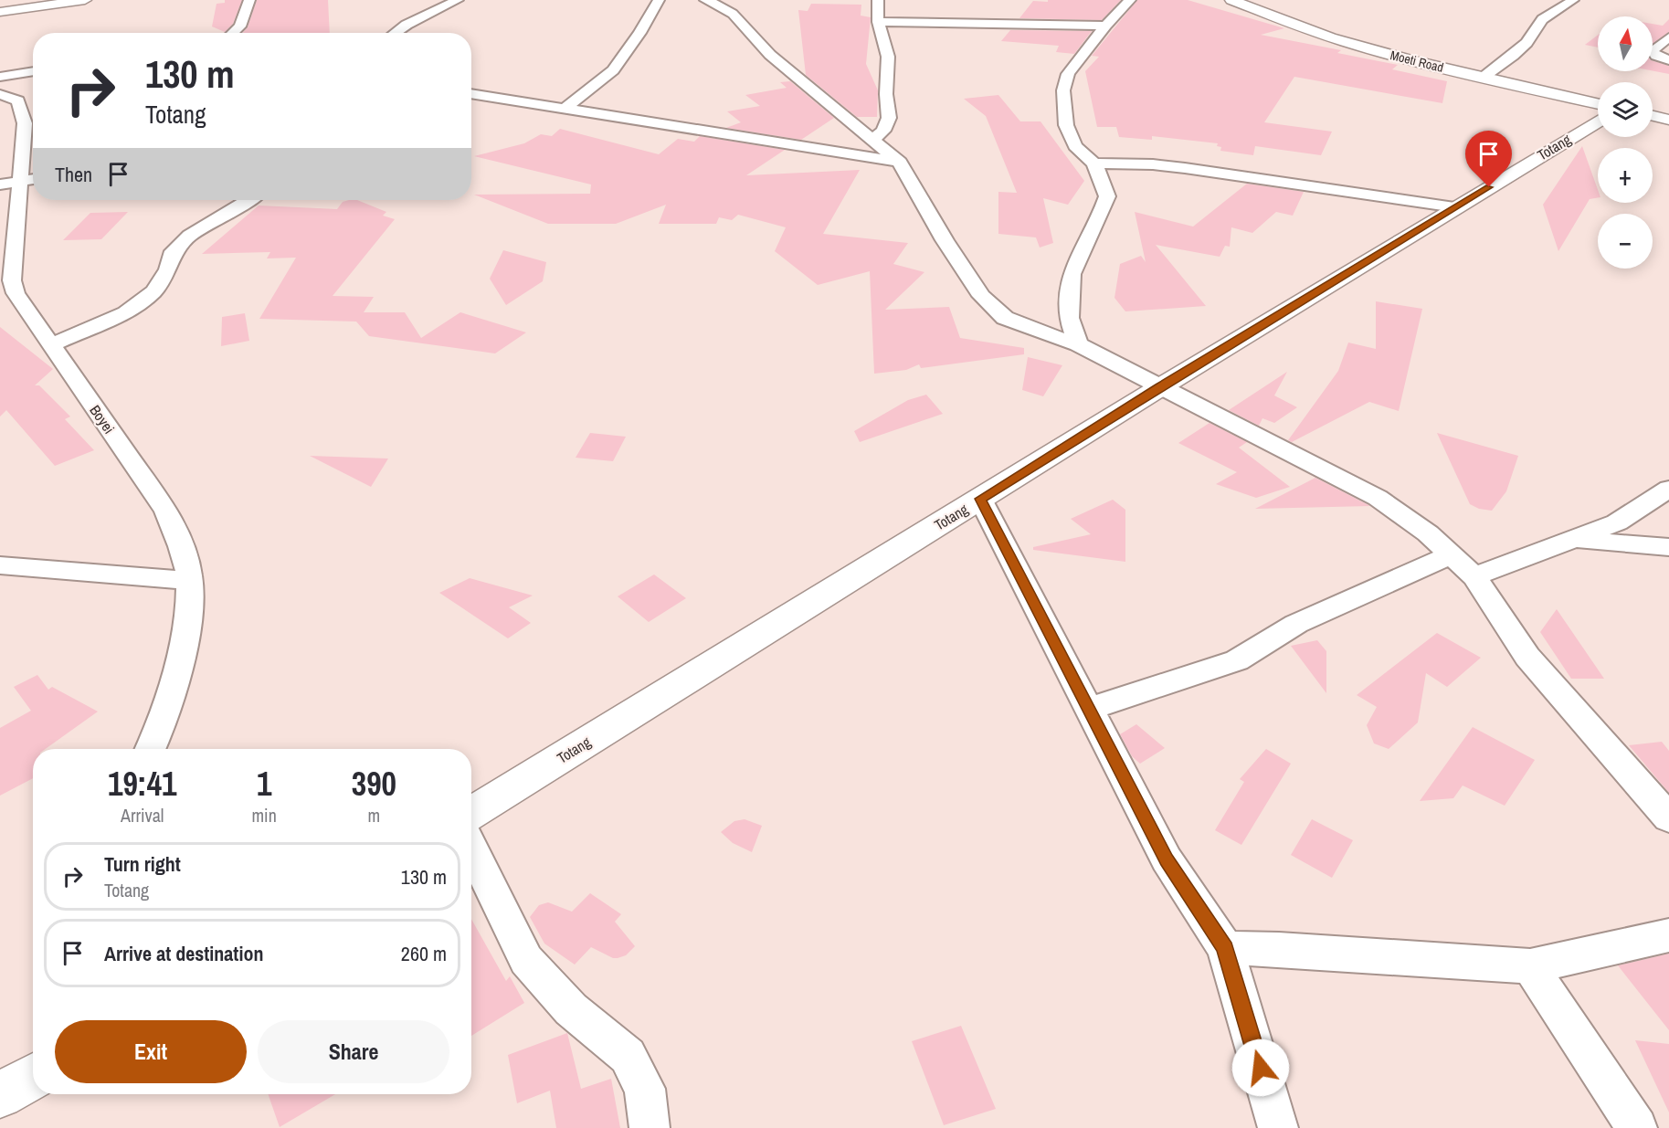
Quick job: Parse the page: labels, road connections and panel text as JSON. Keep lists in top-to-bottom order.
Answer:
{
  "streets": {
    "street": ["Moeti Road", "Totang", "Boyei"]
  },
  "north": "top",
  "page": {
    "map_buttons": ["+", "−"],
    "turn": ["130 m", "Totang"],
    "then": "Then",
    "eta": [
      "19:41",
      "Arrival",
      "1",
      "min",
      "390",
      "m"
    ],
    "list": [
      {
        "name": "Turn right",
        "note": "Totang",
        "value": "130 m"
      },
      {
        "name": "Arrive at destination",
        "value": "260 m"
      }
    ],
    "buttons": ["Exit", "Share"]
  }
}
